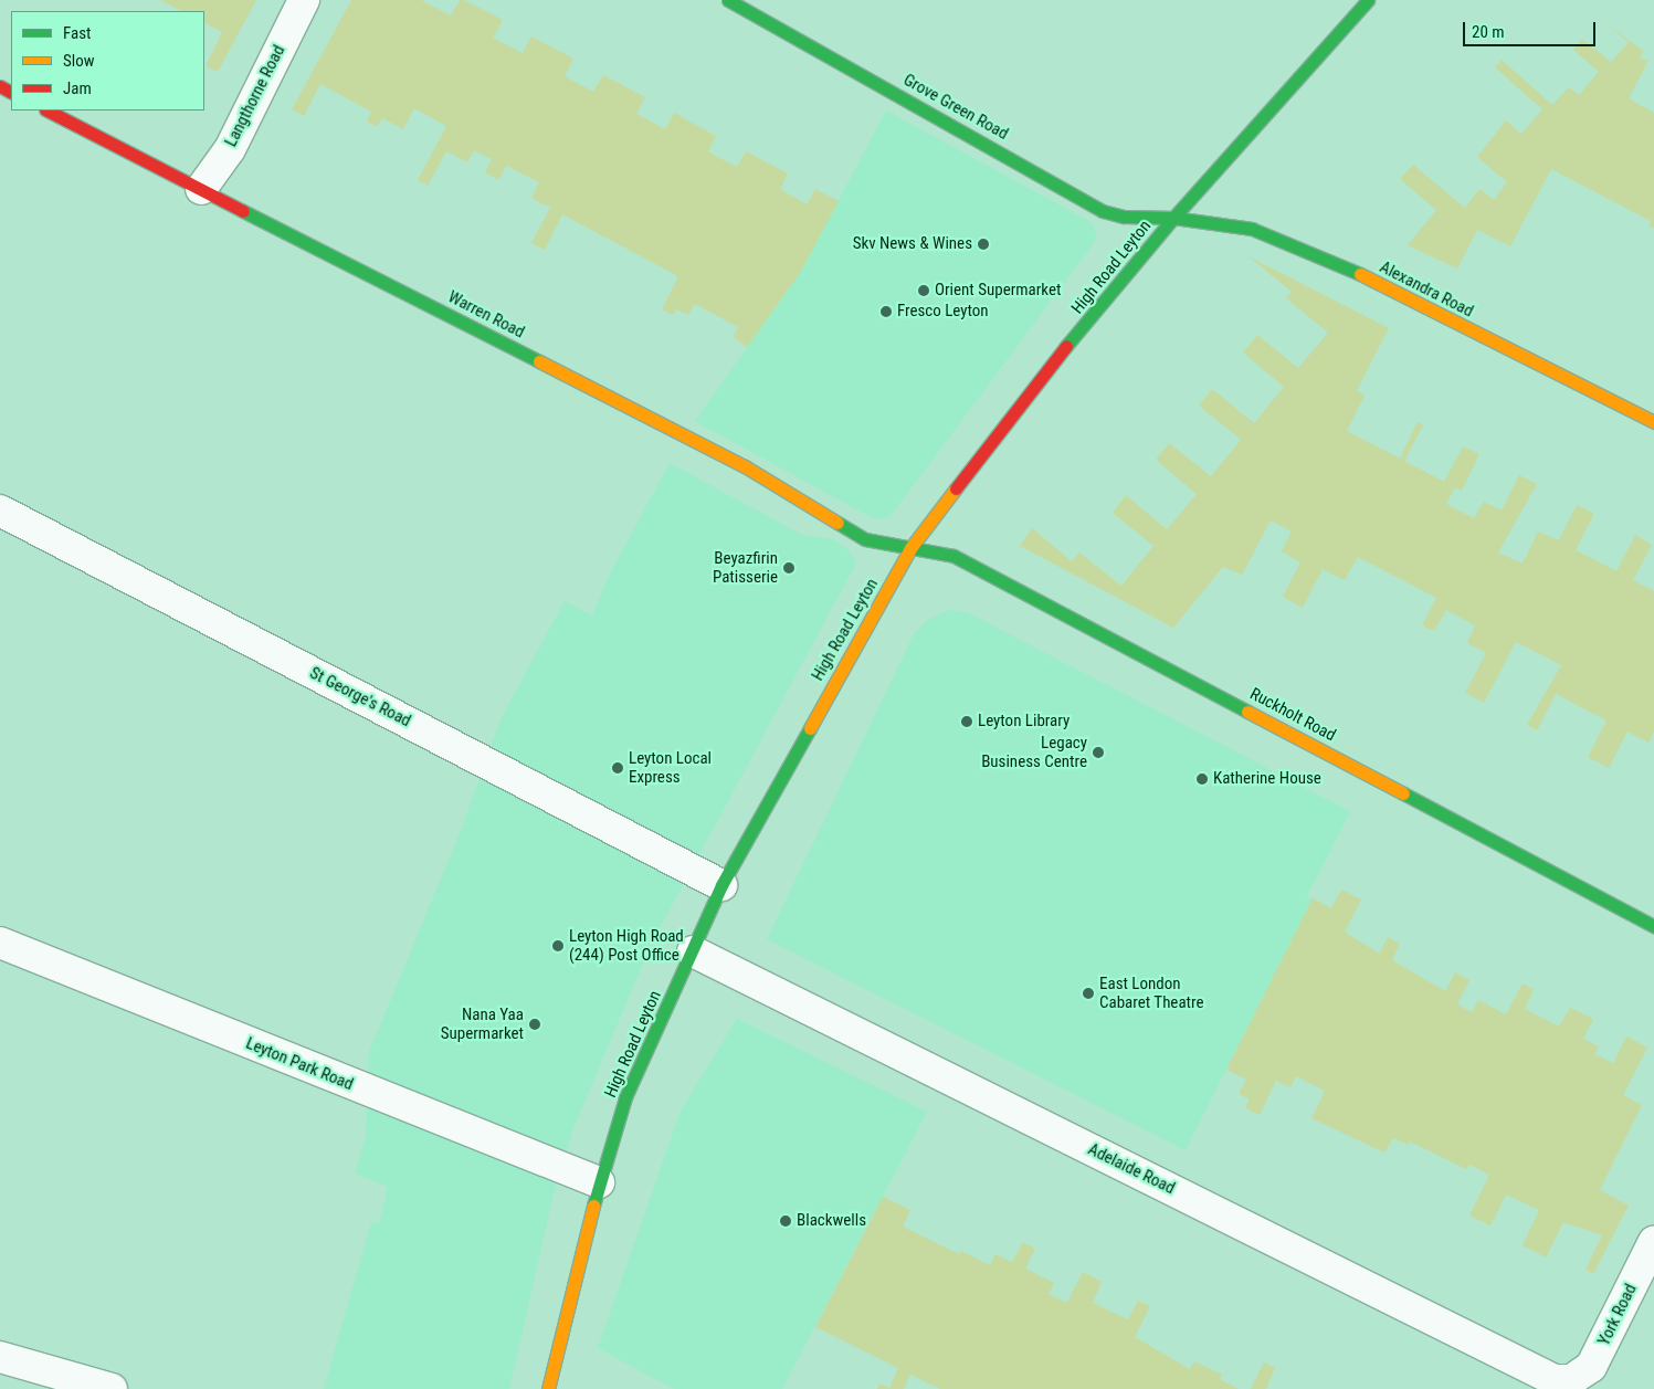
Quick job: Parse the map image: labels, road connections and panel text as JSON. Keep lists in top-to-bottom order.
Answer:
{
  "streets": {
    "main road": [
      "Grove Green Road",
      "High Road Leyton",
      "Alexandra Road",
      "Warren Road",
      "Ruckholt Road"
    ],
    "street": [
      "Langthorne Road",
      "St George's Road",
      "Leyton Park Road",
      "Adelaide Road",
      "York Road"
    ]
  },
  "crossings": [
    ["Langthorne Road", "Warren Road"],
    ["Grove Green Road", "High Road Leyton"],
    ["Grove Green Road", "Alexandra Road"],
    ["High Road Leyton", "Alexandra Road"],
    ["High Road Leyton", "Warren Road"],
    ["High Road Leyton", "St George's Road"],
    ["High Road Leyton", "Ruckholt Road"],
    ["High Road Leyton", "Leyton Park Road"],
    ["High Road Leyton", "Adelaide Road"],
    ["Warren Road", "Ruckholt Road"],
    ["Adelaide Road", "York Road"]
  ],
  "places": [
    "Skv News & Wines",
    "Orient Supermarket",
    "Fresco Leyton",
    "Beyazfirin Patisserie",
    "Leyton Library",
    "Legacy Business Centre",
    "Leyton Local Express",
    "Katherine House",
    "Leyton High Road (244) Post Office",
    "East London Cabaret Theatre",
    "Nana Yaa Supermarket",
    "Blackwells"
  ],
  "legend": ["Fast", "Slow", "Jam"],
  "scale_bar": "20 m"
}
